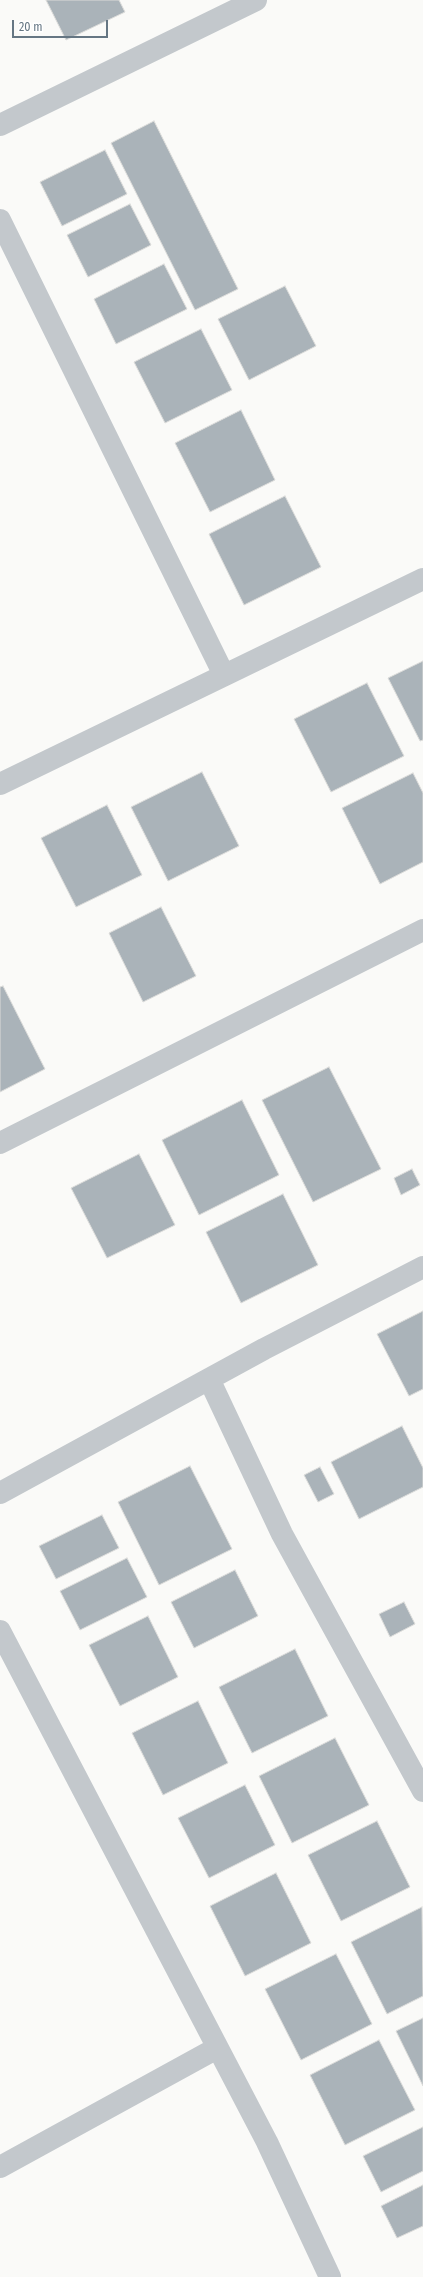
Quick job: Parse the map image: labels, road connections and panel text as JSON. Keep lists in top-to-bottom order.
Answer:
{
  "scale_bar": "20 m"
}
